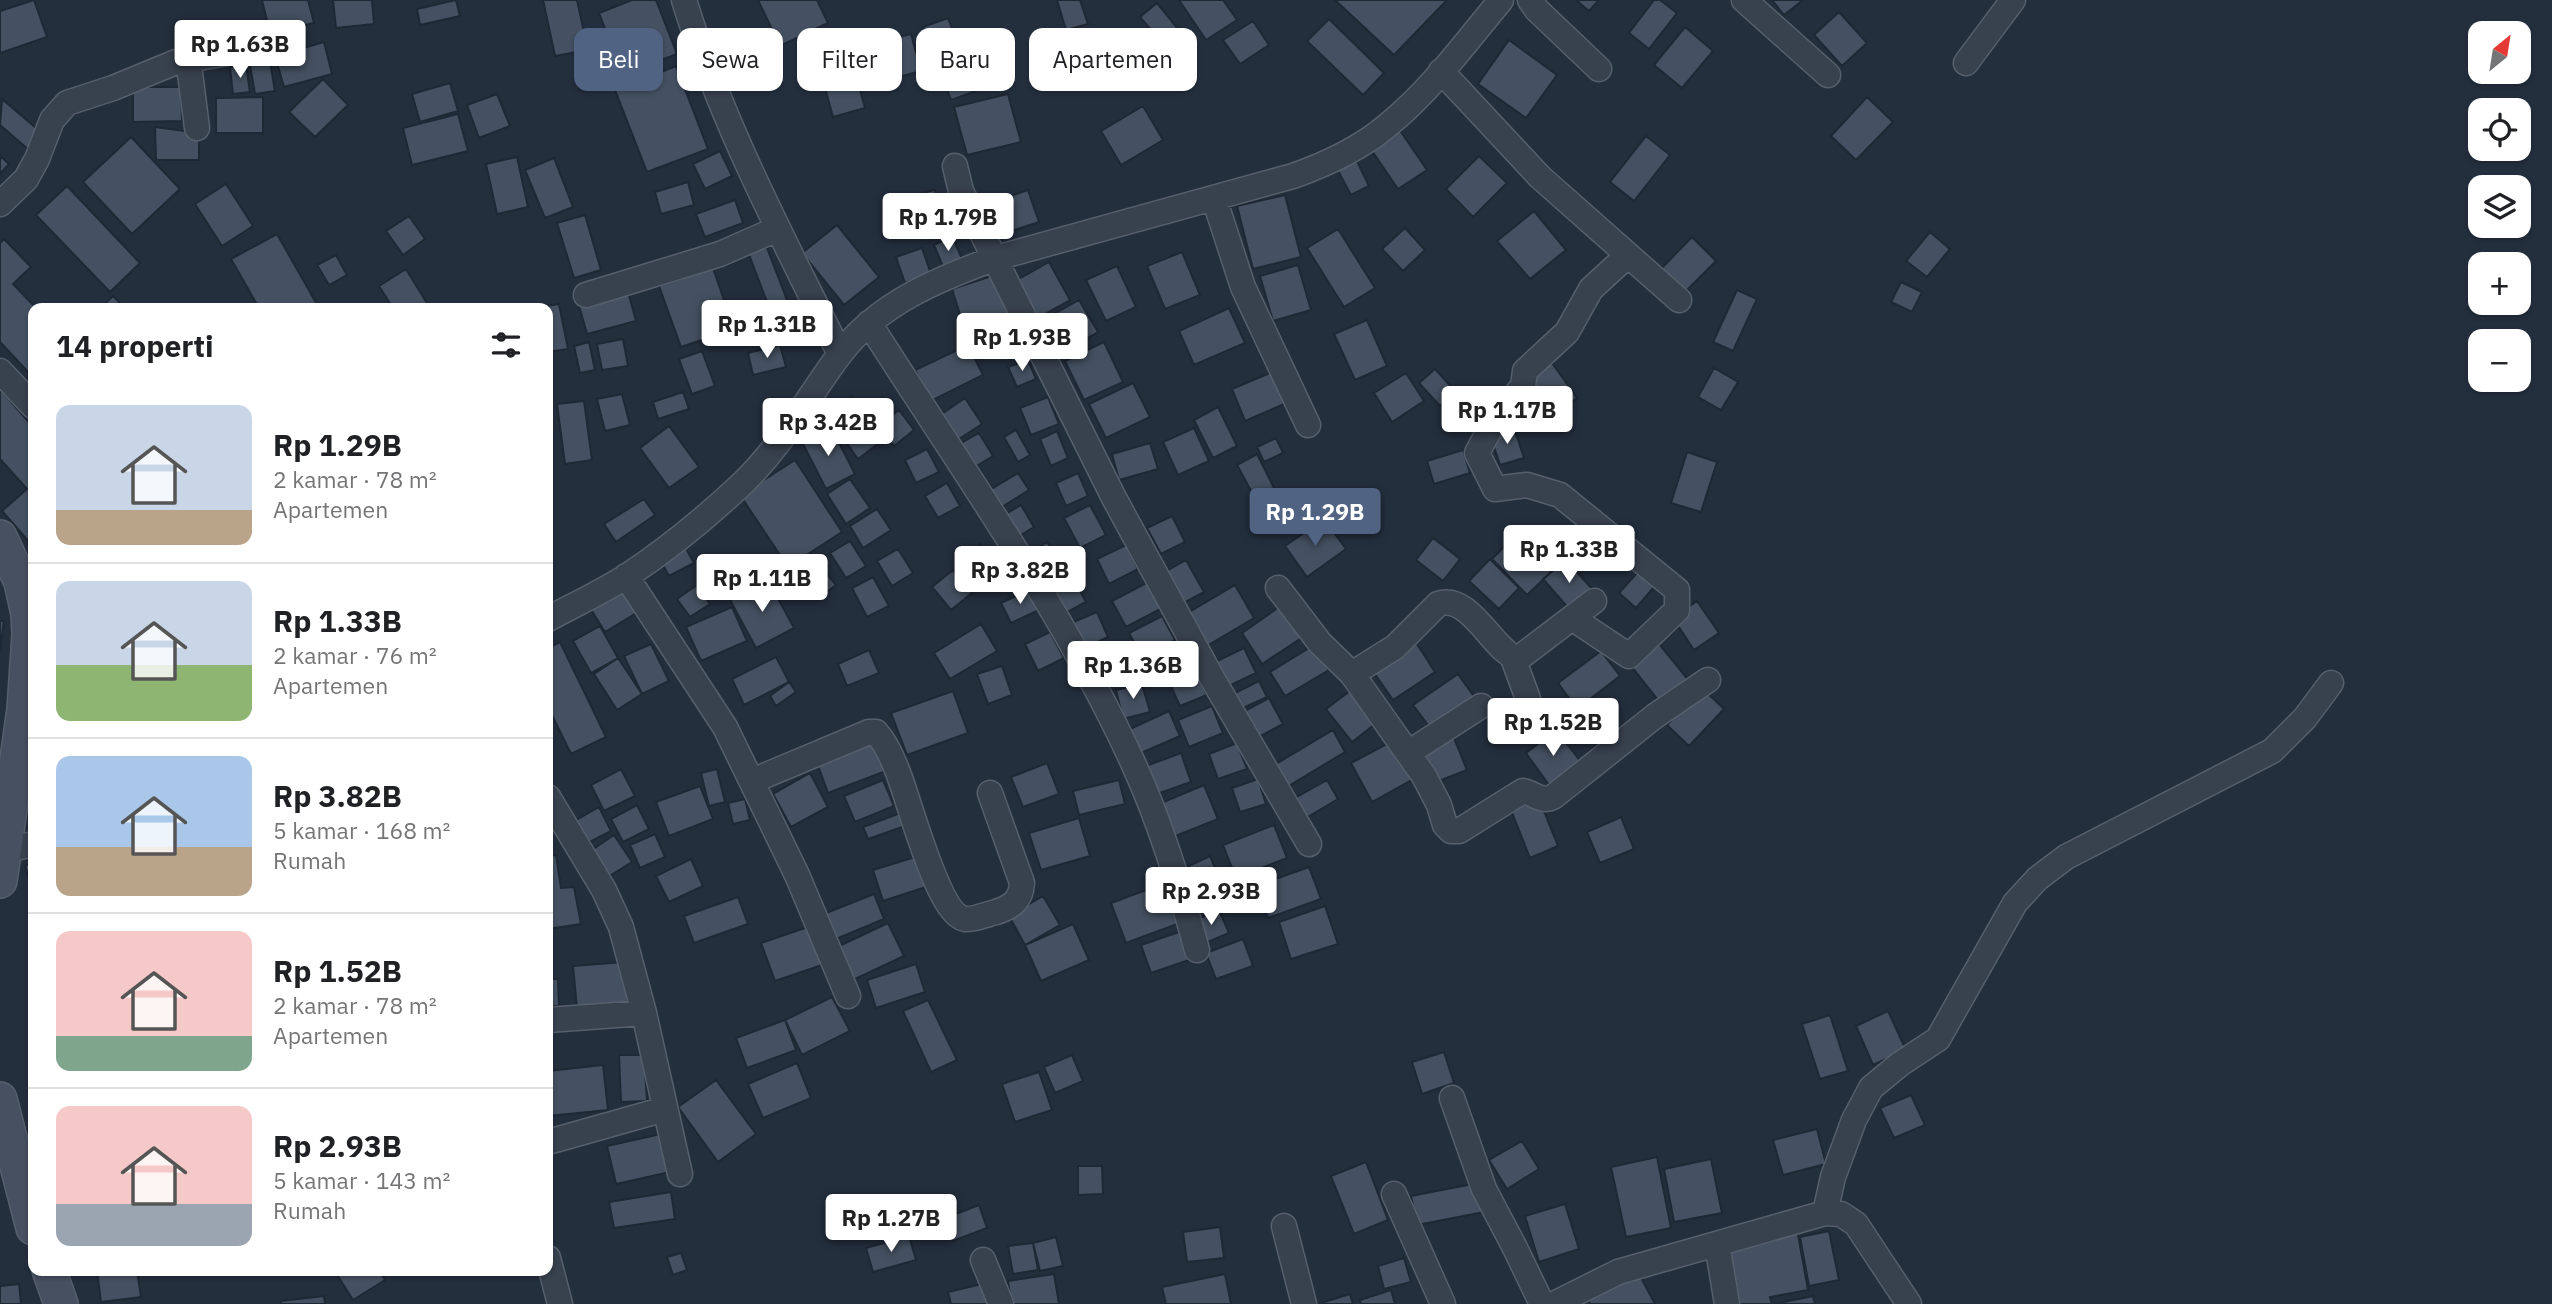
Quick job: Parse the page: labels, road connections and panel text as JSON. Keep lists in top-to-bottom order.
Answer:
{
  "north": "top right",
  "page": {
    "price": [
      "Rp 1.63B",
      "Rp 1.79B",
      "Rp 1.31B",
      "Rp 1.93B",
      "Rp 1.17B",
      "Rp 3.42B",
      "Rp 1.29B",
      "Rp 1.33B",
      "Rp 3.82B",
      "Rp 1.11B",
      "Rp 1.36B",
      "Rp 1.52B",
      "Rp 2.93B",
      "Rp 1.27B"
    ],
    "map_buttons": ["+", "−"],
    "chip": [
      "Beli",
      "Sewa",
      "Filter",
      "Baru",
      "Apartemen"
    ],
    "heading": "14 properti",
    "list": [
      {
        "name": "Rp 1.29B",
        "note": "2 kamar · 78 m² · Apartemen"
      },
      {
        "name": "Rp 1.33B",
        "note": "2 kamar · 76 m² · Apartemen"
      },
      {
        "name": "Rp 3.82B",
        "note": "5 kamar · 168 m² · Rumah"
      },
      {
        "name": "Rp 1.52B",
        "note": "2 kamar · 78 m² · Apartemen"
      },
      {
        "name": "Rp 2.93B",
        "note": "5 kamar · 143 m² · Rumah"
      }
    ]
  }
}
